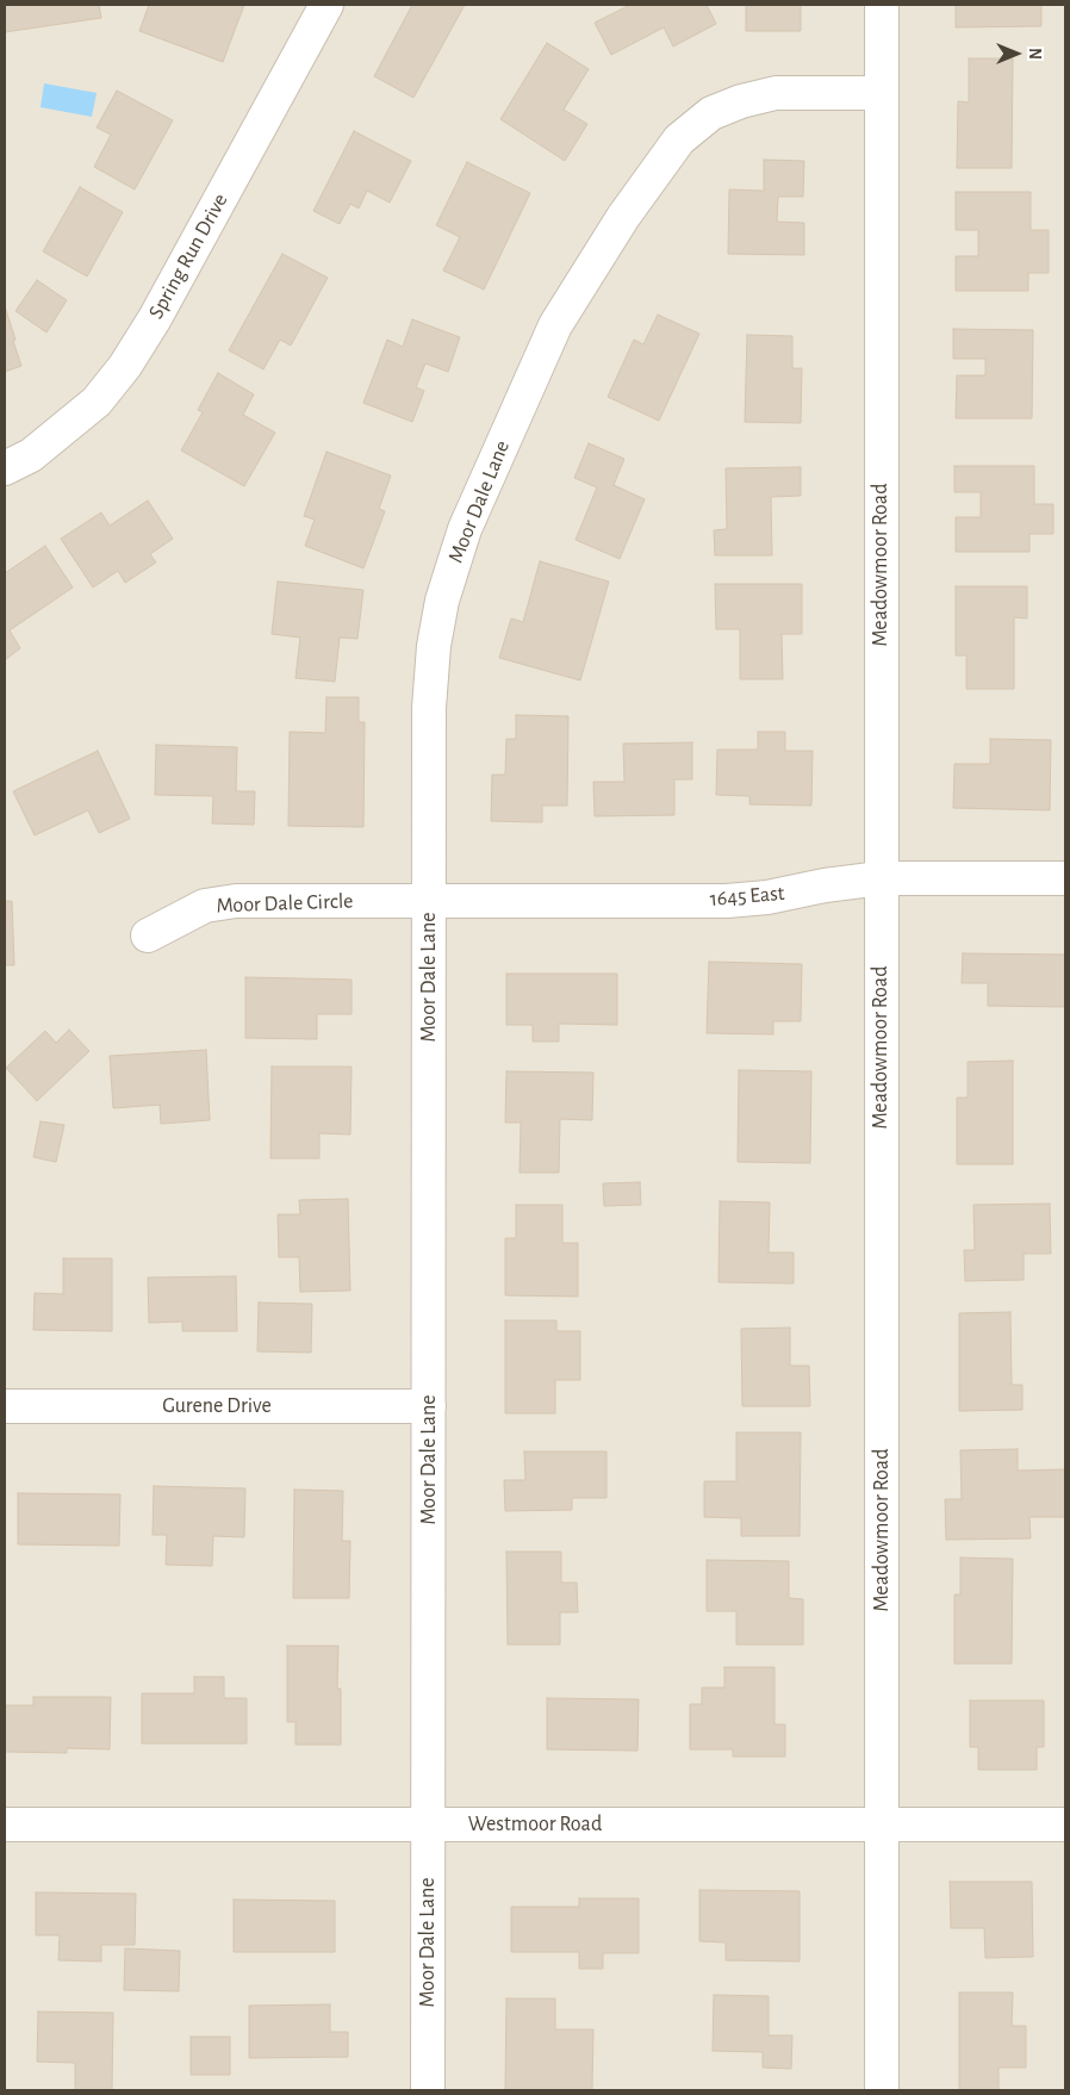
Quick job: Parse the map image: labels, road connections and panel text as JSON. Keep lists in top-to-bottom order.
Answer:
{
  "streets": {
    "street": [
      "Spring Run Drive",
      "Moor Dale Lane",
      "Meadowmoor Road",
      "1645 East",
      "Moor Dale Circle",
      "Gurene Drive",
      "Westmoor Road"
    ]
  },
  "crossings": [
    ["Moor Dale Lane", "Meadowmoor Road"],
    ["Moor Dale Lane", "1645 East"],
    ["Moor Dale Lane", "Moor Dale Circle"],
    ["Moor Dale Lane", "Gurene Drive"],
    ["Moor Dale Lane", "Westmoor Road"],
    ["Meadowmoor Road", "1645 East"],
    ["Meadowmoor Road", "Westmoor Road"],
    ["1645 East", "Moor Dale Circle"]
  ],
  "north": "right"
}
